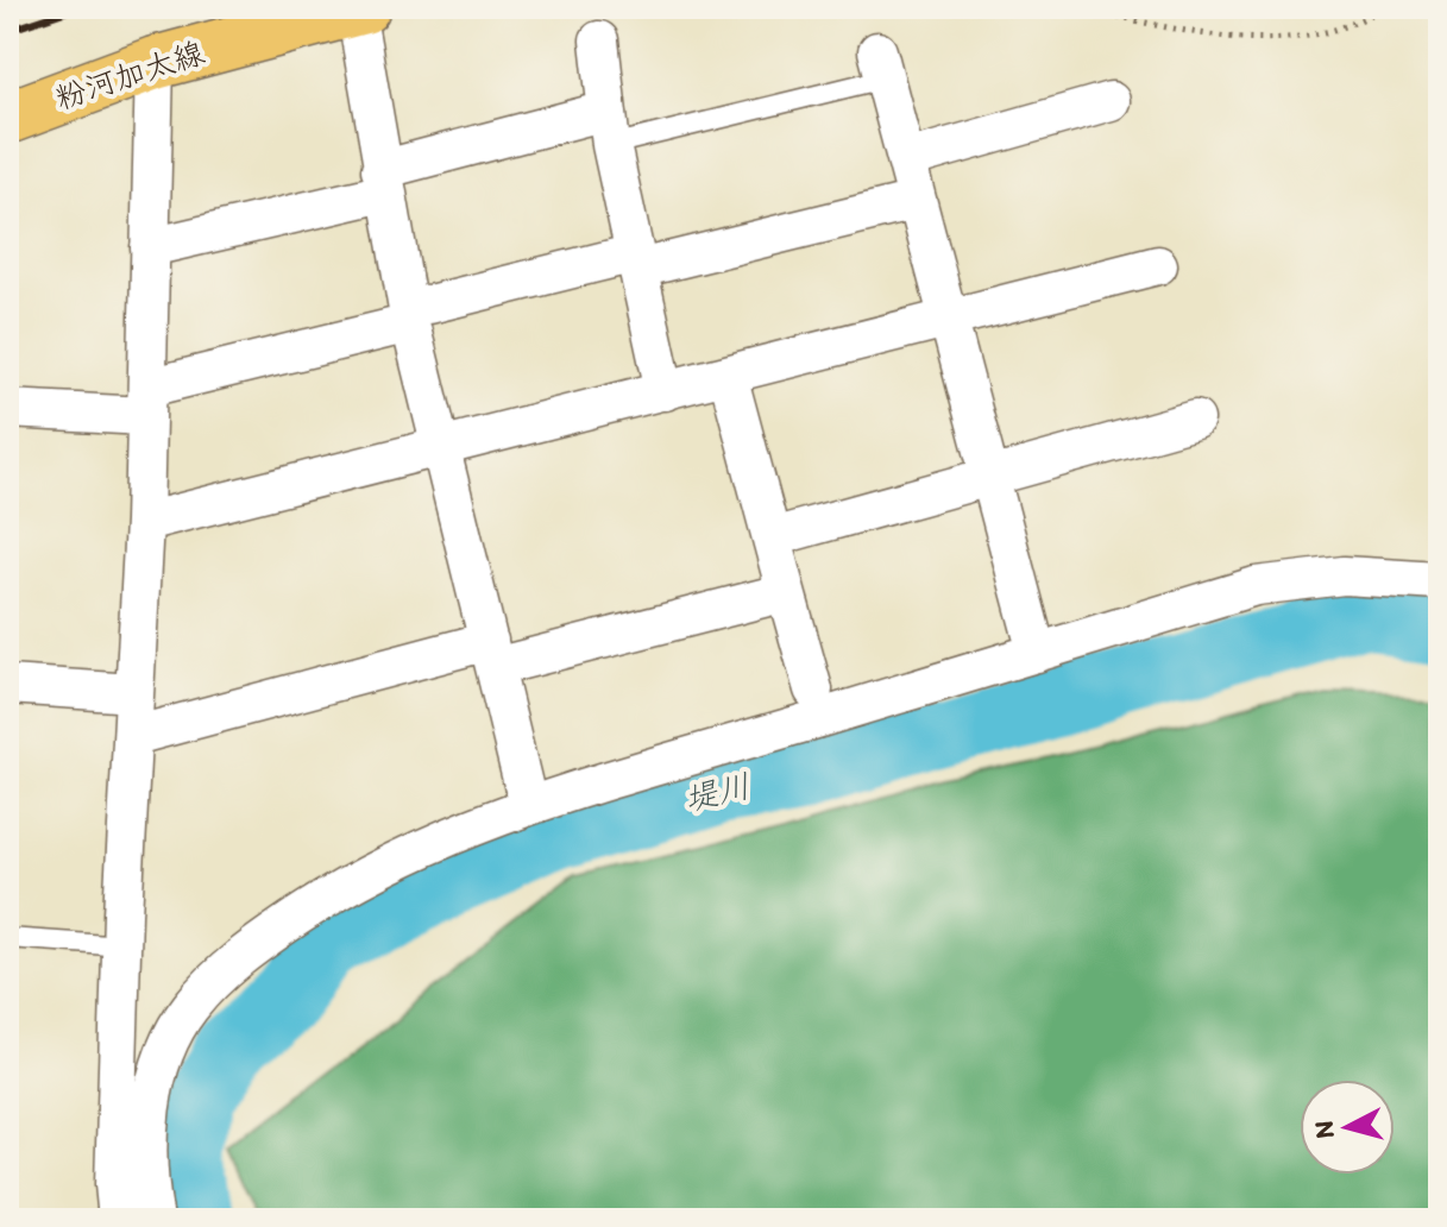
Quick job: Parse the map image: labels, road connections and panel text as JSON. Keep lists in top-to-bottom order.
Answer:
{
  "streets": {
    "main road": ["粉河加太線"]
  },
  "water": ["堤川"],
  "north": "left"
}
